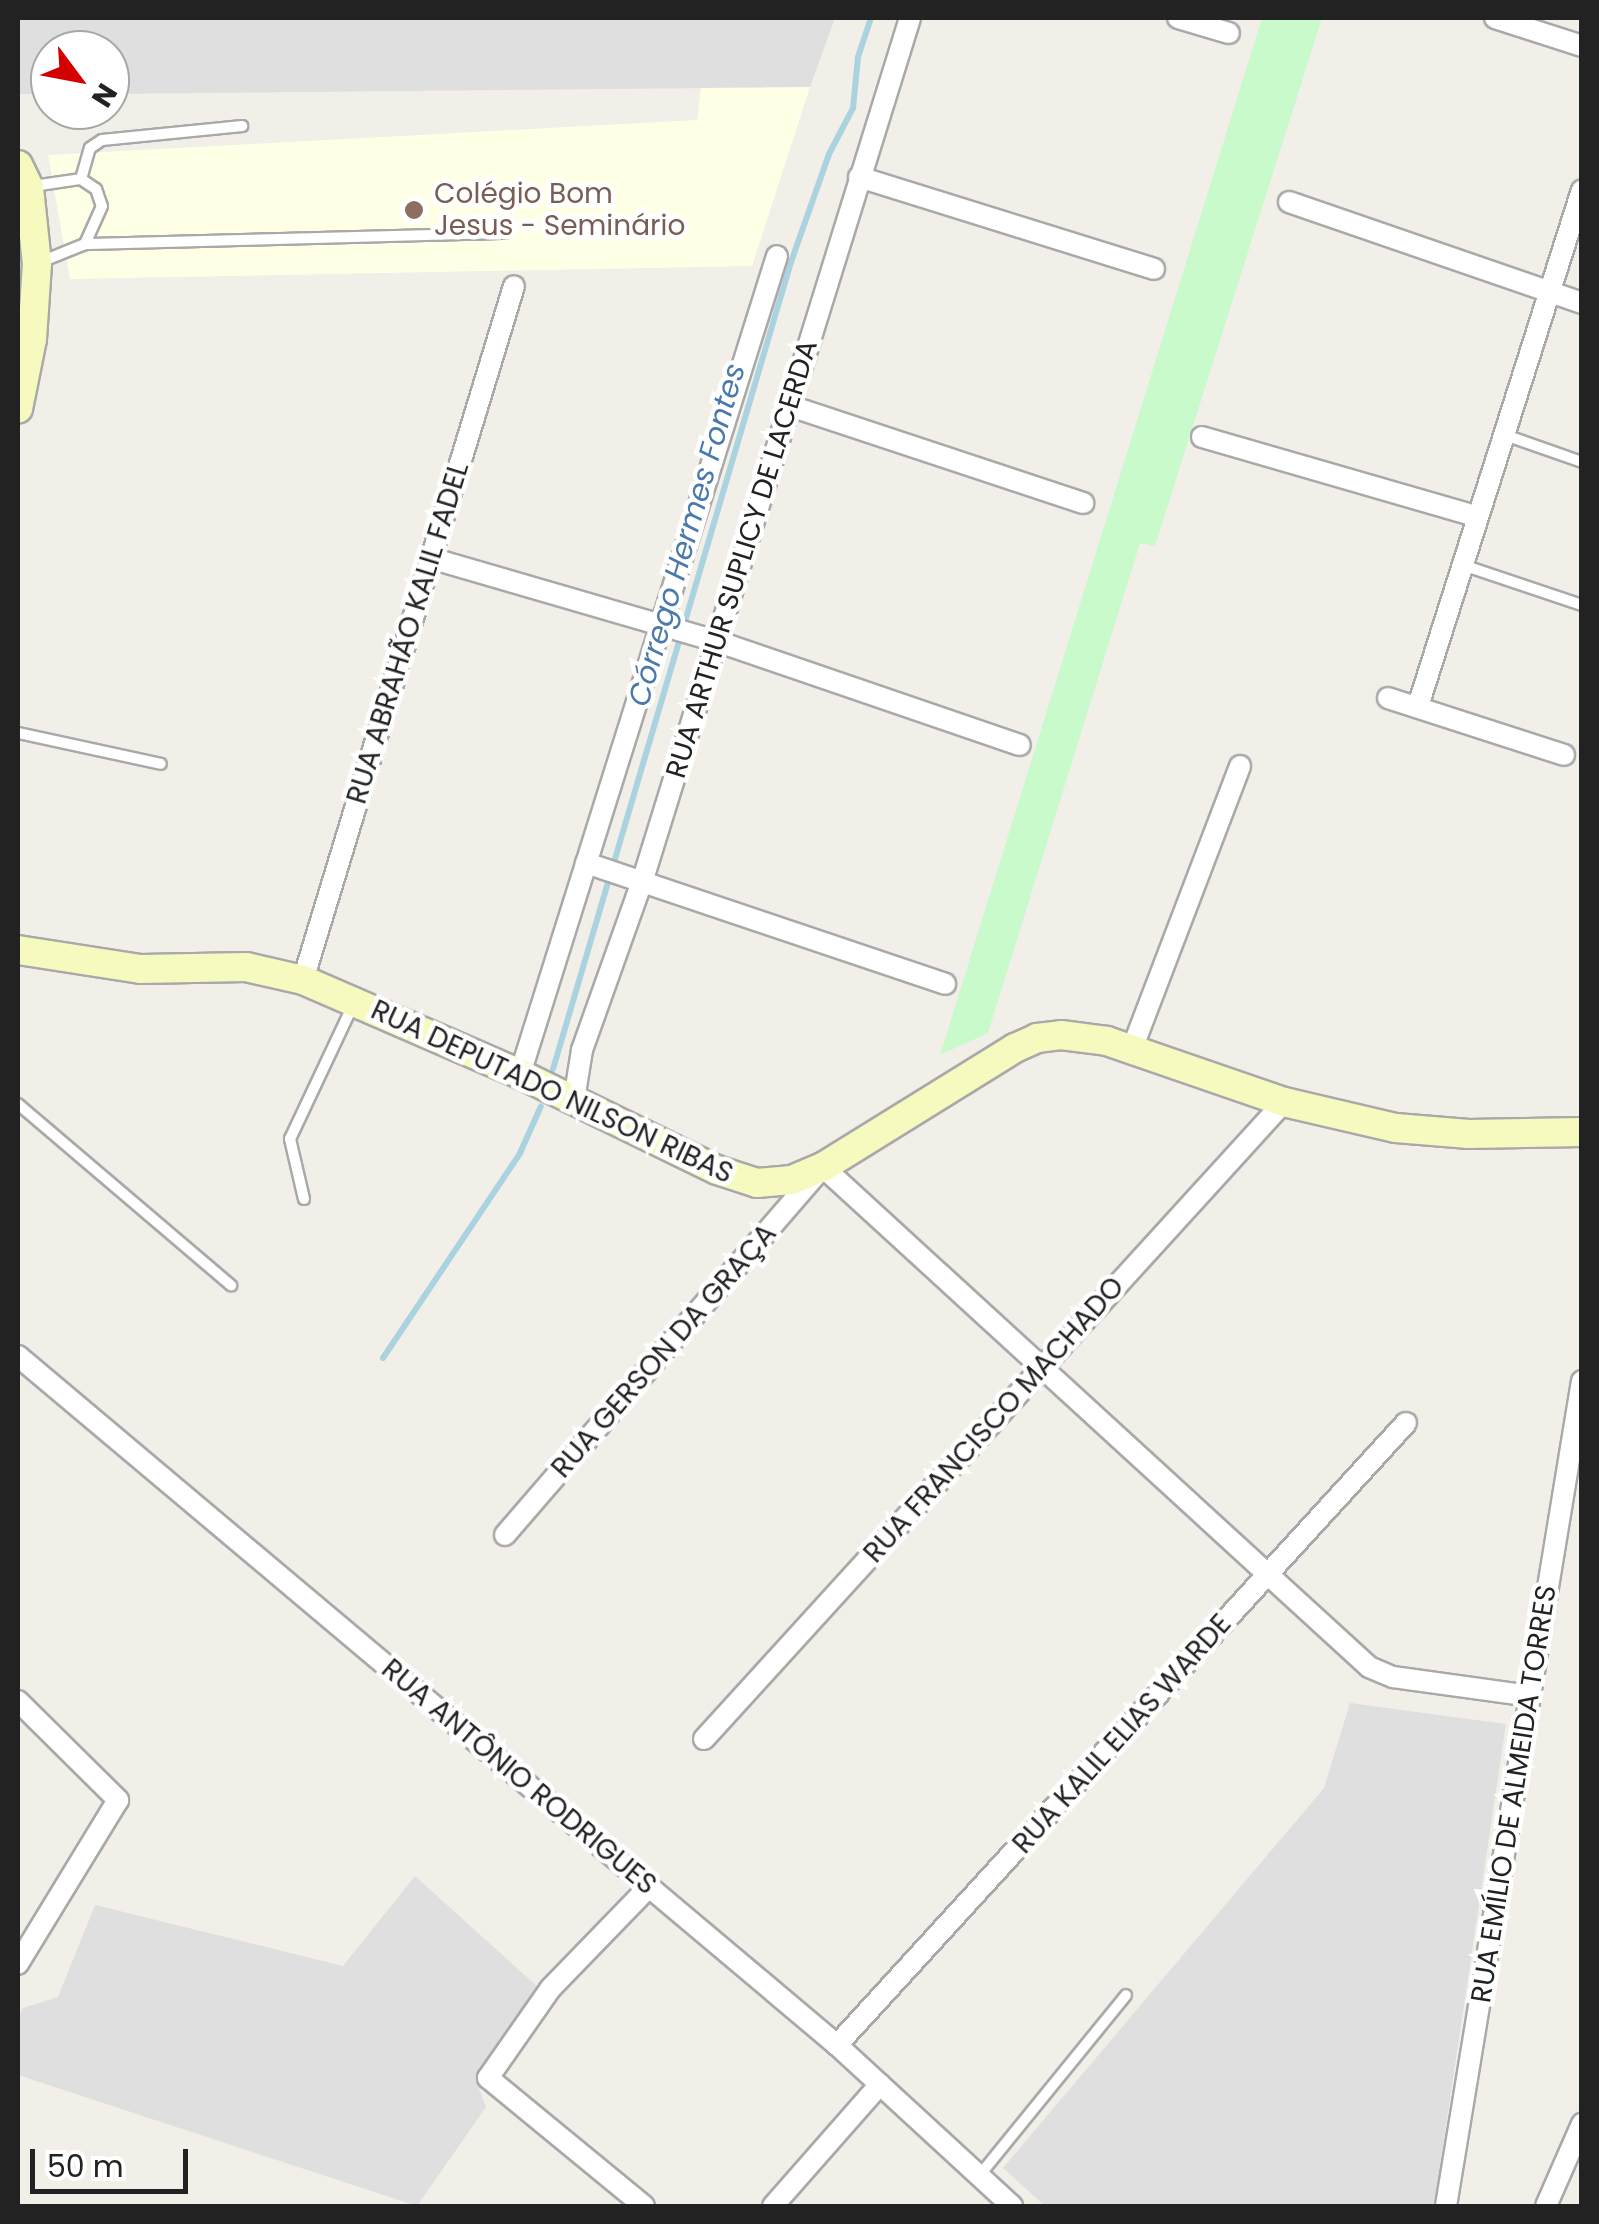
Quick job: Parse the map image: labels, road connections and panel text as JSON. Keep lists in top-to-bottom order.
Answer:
{
  "streets": {
    "street": [
      "RUA ARTHUR SUPLICY DE LACERDA",
      "RUA ABRAHÃO KALIL FADEL",
      "RUA DEPUTADO NILSON RIBAS",
      "RUA GERSON DA GRAÇA",
      "RUA FRANCISCO MACHADO",
      "RUA KALIL ELIAS WARDE",
      "RUA ANTÔNIO RODRIGUES",
      "RUA EMÍLIO DE ALMEIDA TORRES"
    ]
  },
  "crossings": [
    ["RUA ARTHUR SUPLICY DE LACERDA", "RUA DEPUTADO NILSON RIBAS"],
    ["RUA ABRAHÃO KALIL FADEL", "RUA DEPUTADO NILSON RIBAS"],
    ["RUA DEPUTADO NILSON RIBAS", "RUA GERSON DA GRAÇA"],
    ["RUA DEPUTADO NILSON RIBAS", "RUA FRANCISCO MACHADO"],
    ["RUA KALIL ELIAS WARDE", "RUA ANTÔNIO RODRIGUES"]
  ],
  "water": ["Córrego Hermes Fontes"],
  "places": ["Colégio Bom Jesus - Seminário"],
  "scale_bar": "50 m",
  "north": "bottom right"
}
